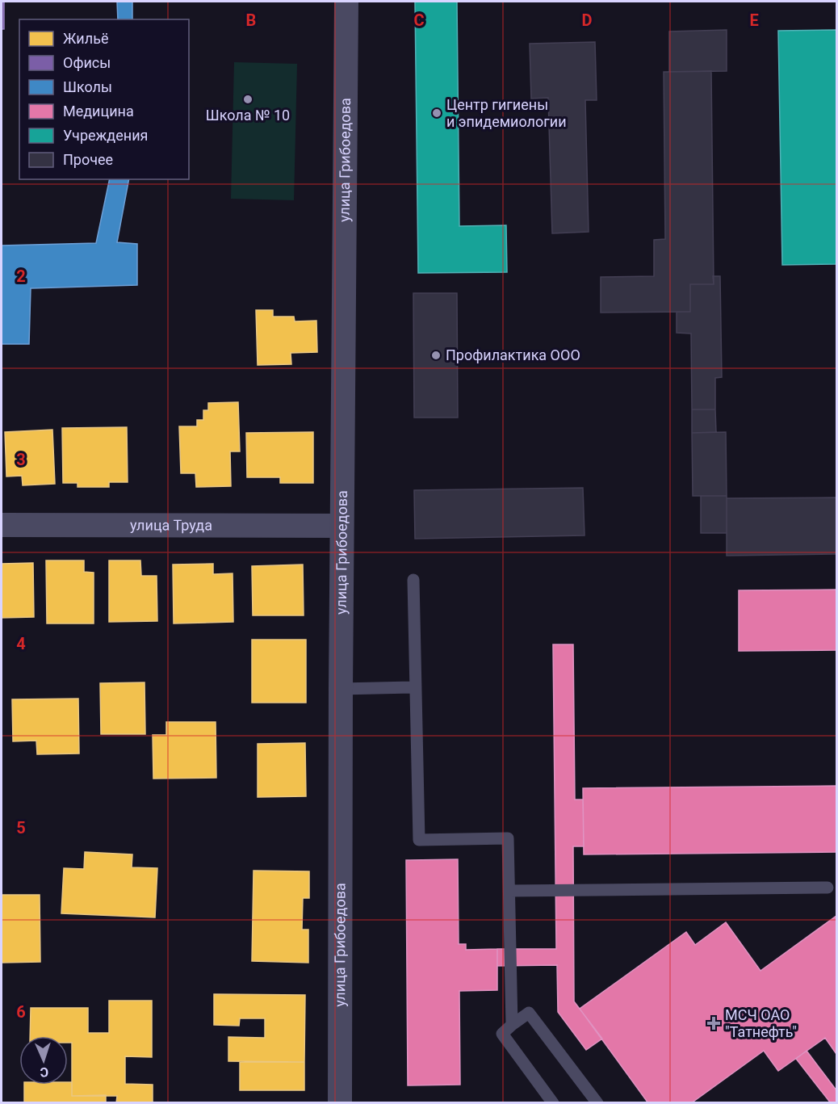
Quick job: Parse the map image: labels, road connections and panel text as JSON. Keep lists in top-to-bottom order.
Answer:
{
  "streets": {
    "street": ["улица Грибоедова", "улица Труда"]
  },
  "crossings": [
    ["улица Грибоедова", "улица Труда"]
  ],
  "places": {
    "other": ["Школа № 10", "Центр гигиены и эпидемиологии", "Профилактика ООО"],
    "health": ["МСЧ ОАО \"Татнефть\""]
  },
  "legend": [
    "Жильё",
    "Офисы",
    "Школы",
    "Медицина",
    "Учреждения",
    "Прочее"
  ],
  "north": "bottom",
  "grid": {
    "columns": [
      "B",
      "C",
      "D",
      "E"
    ],
    "rows": [
      "2",
      "3",
      "4",
      "5",
      "6"
    ]
  }
}
